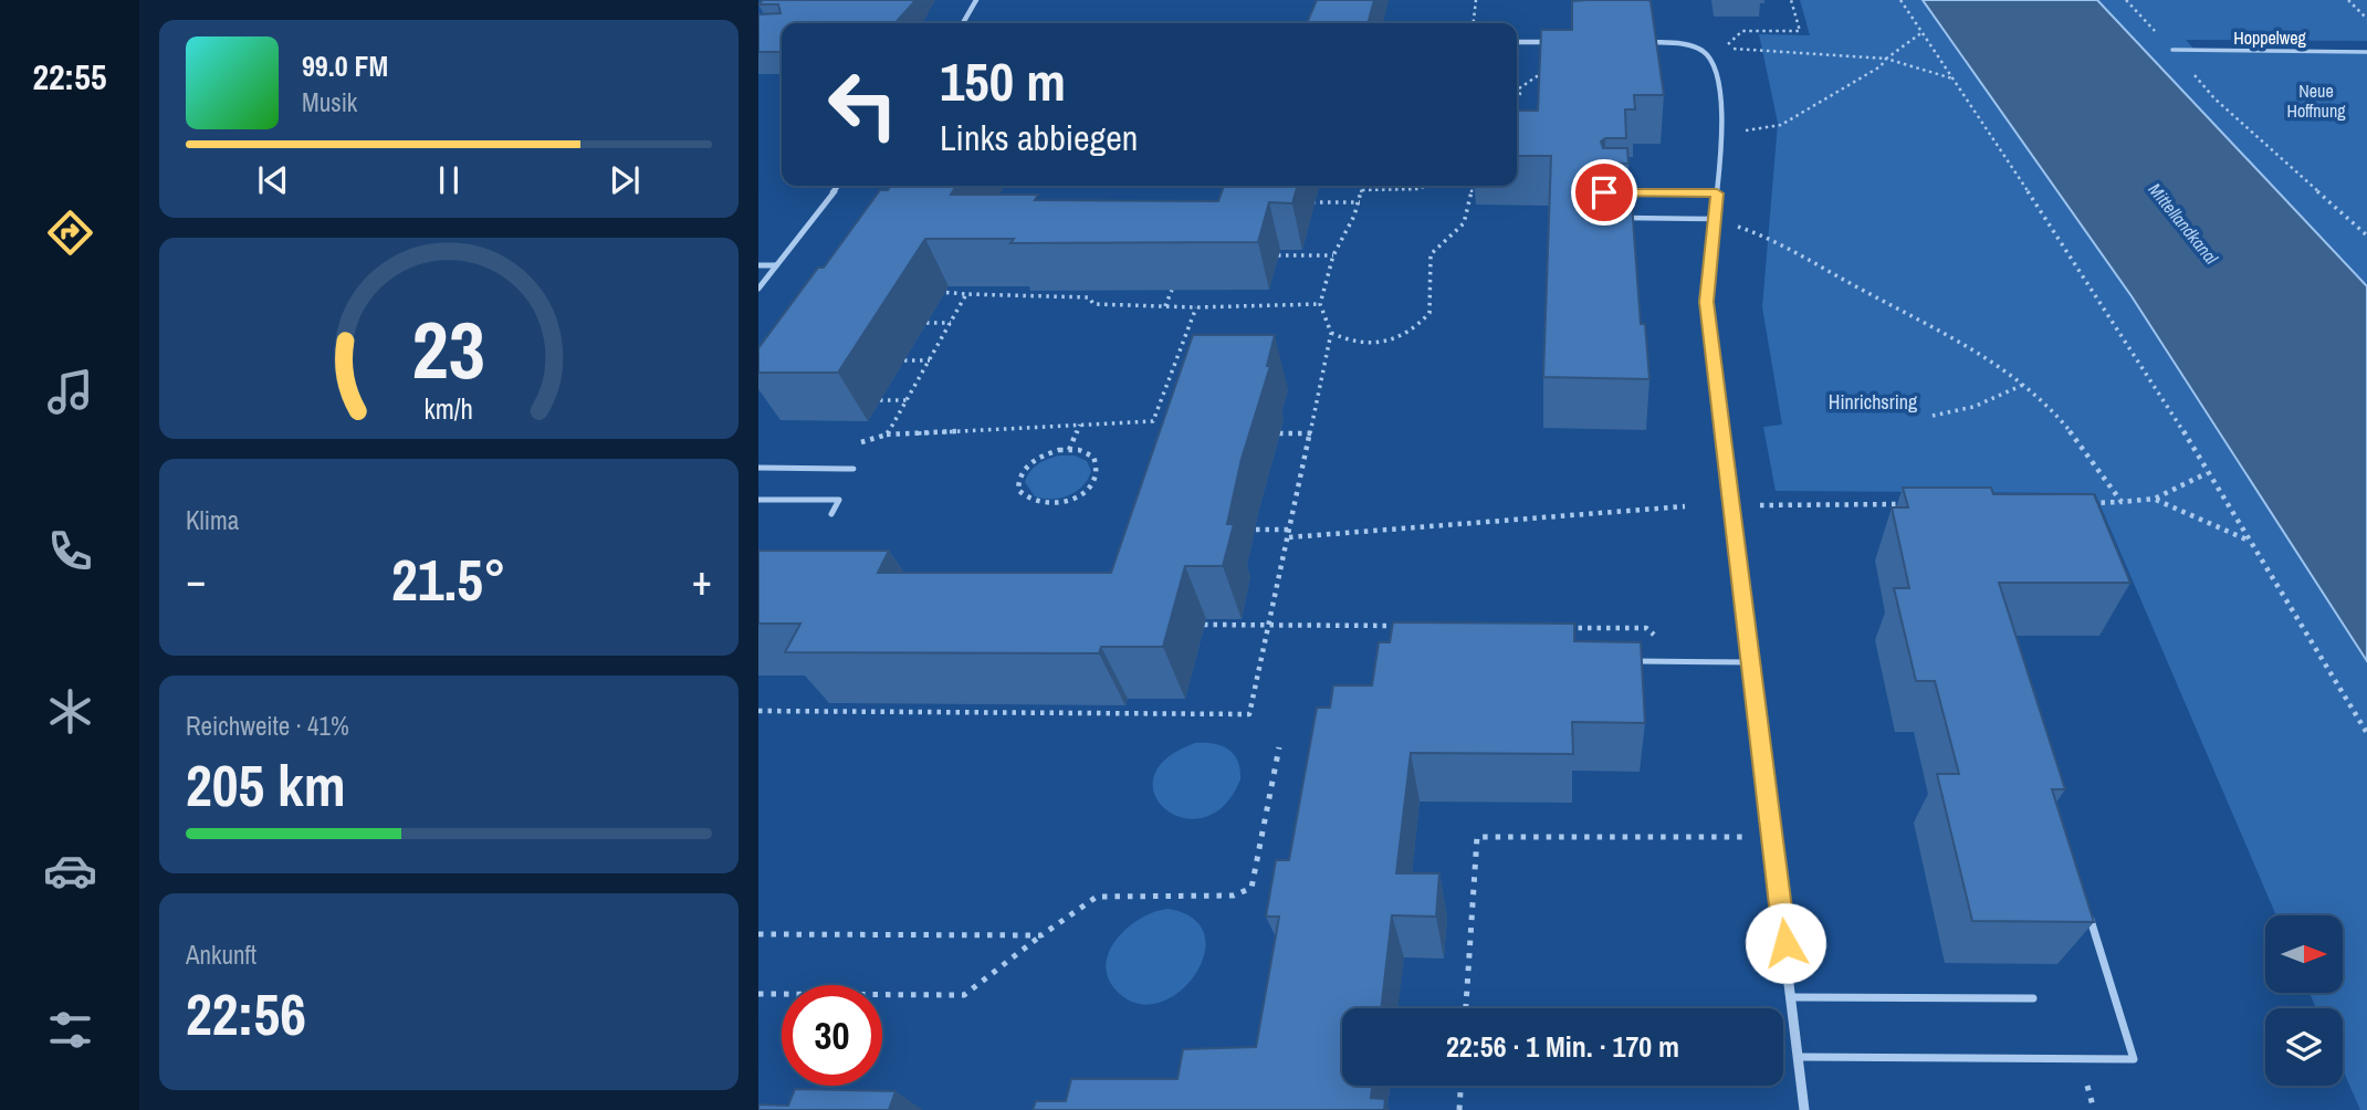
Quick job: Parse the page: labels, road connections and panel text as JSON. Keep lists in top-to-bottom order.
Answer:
{
  "streets": {
    "lane": ["Hoppelweg"]
  },
  "water": ["Mittellandkanal"],
  "parks": ["Neue Hoffnung", "Hinrichsring"],
  "north": "right",
  "page": {
    "tabs": "22:55",
    "turn": ["150 m", "Links abbiegen"],
    "song": ["99.0 FM", "Musik"],
    "tile": [
      "Klima",
      ["Reichweite · 41%", "205 km"],
      ["Ankunft", "22:56"]
    ],
    "heat": ["−", "21.5°", "+"],
    "limit": "30",
    "trip": "22:56 · 1 Min. · 170 m",
    "gauge": ["23", "km/h"]
  }
}
